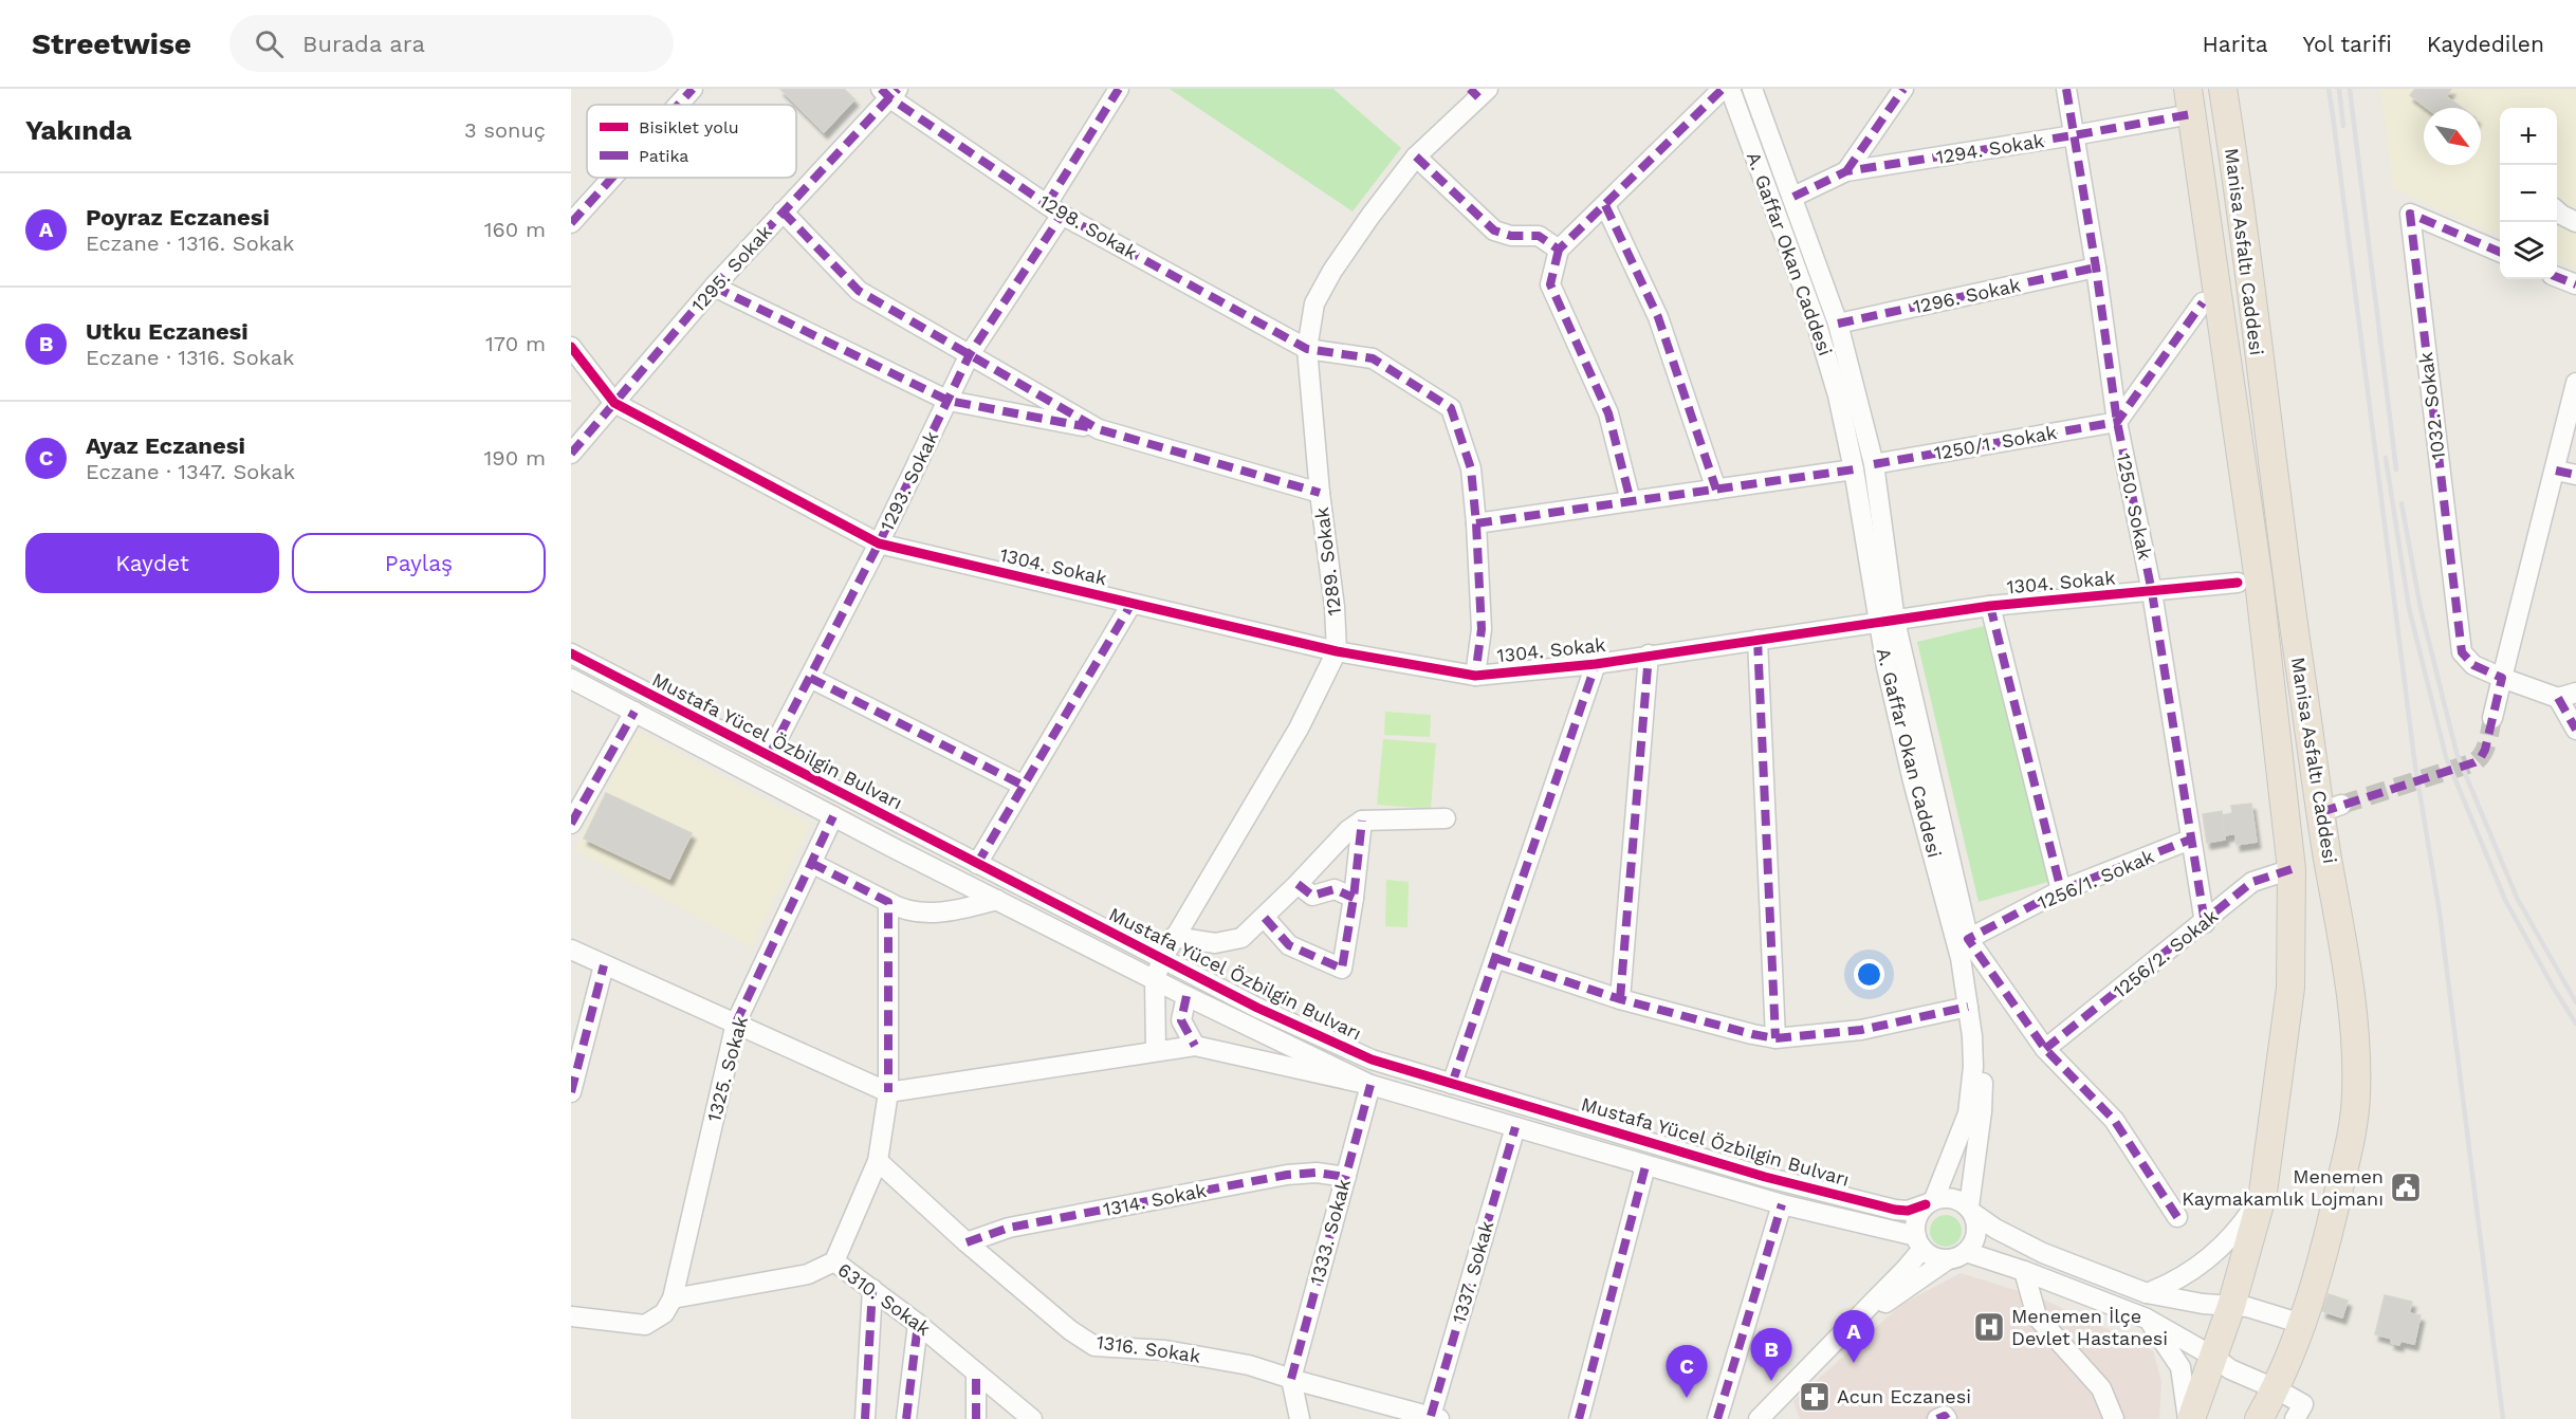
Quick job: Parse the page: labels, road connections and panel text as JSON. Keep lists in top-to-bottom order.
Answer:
{
  "streets": {
    "highway": ["Manisa Asfaltı Caddesi"],
    "street": [
      "1294. Sokak",
      "1298. Sokak",
      "A. Gaffar Okan Caddesi",
      "1295. Sokak",
      "1296. Sokak",
      "1032. Sokak",
      "1250/1. Sokak",
      "1293. Sokak",
      "1250. Sokak",
      "1289. Sokak",
      "1304. Sokak",
      "Mustafa Yücel Özbilgin Bulvarı",
      "1256/1. Sokak",
      "1256/2. Sokak",
      "1325. Sokak",
      "1314. Sokak",
      "1333. Sokak",
      "1337. Sokak",
      "6310. Sokak",
      "1316. Sokak"
    ]
  },
  "crossings": [
    ["1294. Sokak", "Manisa Asfaltı Caddesi"],
    ["1294. Sokak", "A. Gaffar Okan Caddesi"],
    ["1294. Sokak", "1250. Sokak"],
    ["1298. Sokak", "1295. Sokak"],
    ["1298. Sokak", "1293. Sokak"],
    ["1298. Sokak", "1289. Sokak"],
    ["Manisa Asfaltı Caddesi", "1256/2. Sokak"],
    ["A. Gaffar Okan Caddesi", "1296. Sokak"],
    ["A. Gaffar Okan Caddesi", "1250/1. Sokak"],
    ["A. Gaffar Okan Caddesi", "1304. Sokak"],
    ["A. Gaffar Okan Caddesi", "Mustafa Yücel Özbilgin Bulvarı"],
    ["A. Gaffar Okan Caddesi", "1256/1. Sokak"],
    ["1295. Sokak", "1304. Sokak"],
    ["1296. Sokak", "1250. Sokak"],
    ["1250/1. Sokak", "1250. Sokak"],
    ["1293. Sokak", "1304. Sokak"],
    ["1293. Sokak", "Mustafa Yücel Özbilgin Bulvarı"],
    ["1250. Sokak", "1304. Sokak"],
    ["1250. Sokak", "1256/1. Sokak"],
    ["1250. Sokak", "1256/2. Sokak"],
    ["1289. Sokak", "1304. Sokak"],
    ["Mustafa Yücel Özbilgin Bulvarı", "1325. Sokak"],
    ["Mustafa Yücel Özbilgin Bulvarı", "1333. Sokak"],
    ["Mustafa Yücel Özbilgin Bulvarı", "1337. Sokak"],
    ["1325. Sokak", "6310. Sokak"],
    ["1314. Sokak", "1333. Sokak"],
    ["1314. Sokak", "1316. Sokak"],
    ["1333. Sokak", "1316. Sokak"],
    ["1337. Sokak", "1316. Sokak"]
  ],
  "places": {
    "public building": ["Menemen Kaymakamlık Lojmanı"],
    "hospital": ["Menemen İlçe Devlet Hastanesi"],
    "pharmacy": ["Acun Eczanesi"]
  },
  "legend": ["Bisiklet yolu", "Patika"],
  "north": "bottom right",
  "page": {
    "header": "Streetwise",
    "search": "Burada ara",
    "nav": ["Harita", "Yol tarifi", "Kaydedilen"],
    "heading": ["Yakında", "3 sonuç"],
    "map_buttons": ["+", "−"],
    "list": [
      {
        "mark": "A",
        "name": "Poyraz Eczanesi",
        "note": "Eczane · 1316. Sokak",
        "value": "160 m"
      },
      {
        "mark": "B",
        "name": "Utku Eczanesi",
        "note": "Eczane · 1316. Sokak",
        "value": "170 m"
      },
      {
        "mark": "C",
        "name": "Ayaz Eczanesi",
        "note": "Eczane · 1347. Sokak",
        "value": "190 m"
      }
    ],
    "buttons": ["Kaydet", "Paylaş"],
    "pins": ["A", "B", "C"]
  }
}
